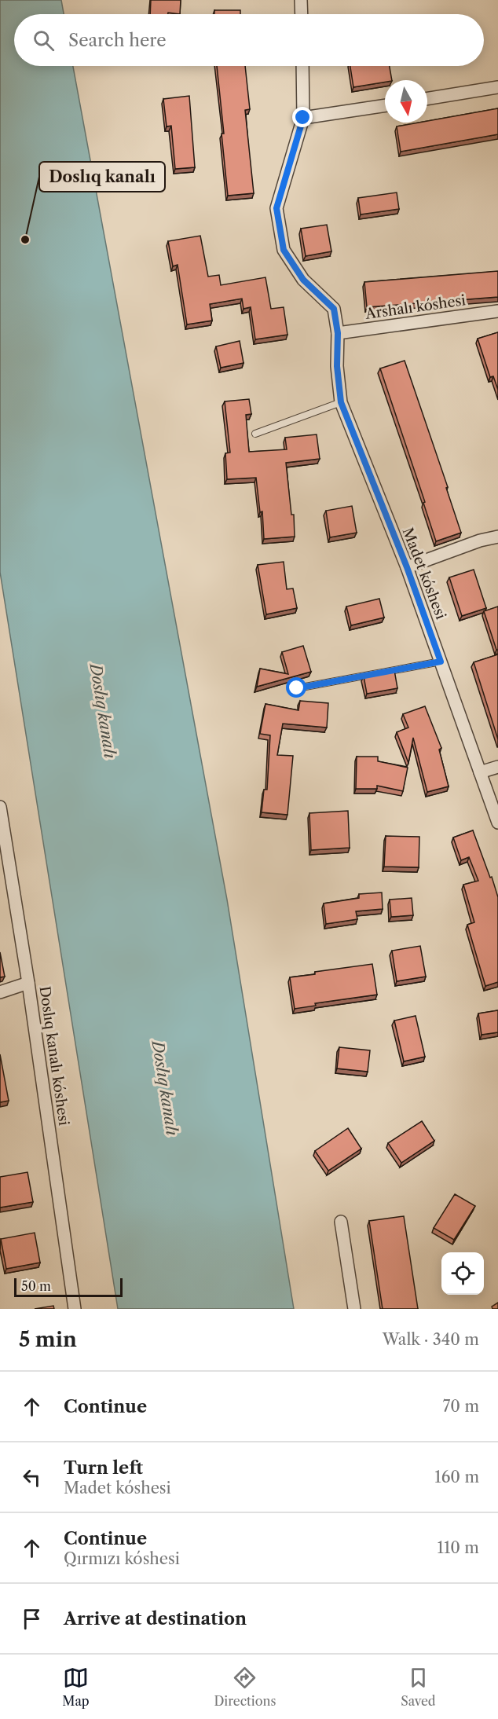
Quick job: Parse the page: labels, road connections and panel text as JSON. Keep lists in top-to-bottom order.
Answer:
{
  "streets": {
    "street": ["Arshalı kóshesi", "Madet kóshesi", "Doslıq kanalı kóshesi"]
  },
  "crossings": [
    ["Arshalı kóshesi", "Madet kóshesi"]
  ],
  "water": ["Doslıq kanalı"],
  "places": ["Doslıq kanalı"],
  "scale_bar": "50 m",
  "north": "bottom",
  "page": {
    "search": "Search here",
    "scale": "50 m",
    "heading": ["5 min", "Walk · 340 m"],
    "list": [
      ["Continue", "70 m"],
      ["Turn left", "Madet kóshesi", "160 m"],
      ["Continue", "Qırmızı kóshesi", "110 m"],
      "Arrive at destination"
    ],
    "nav": ["Map", "Directions", "Saved"]
  }
}
